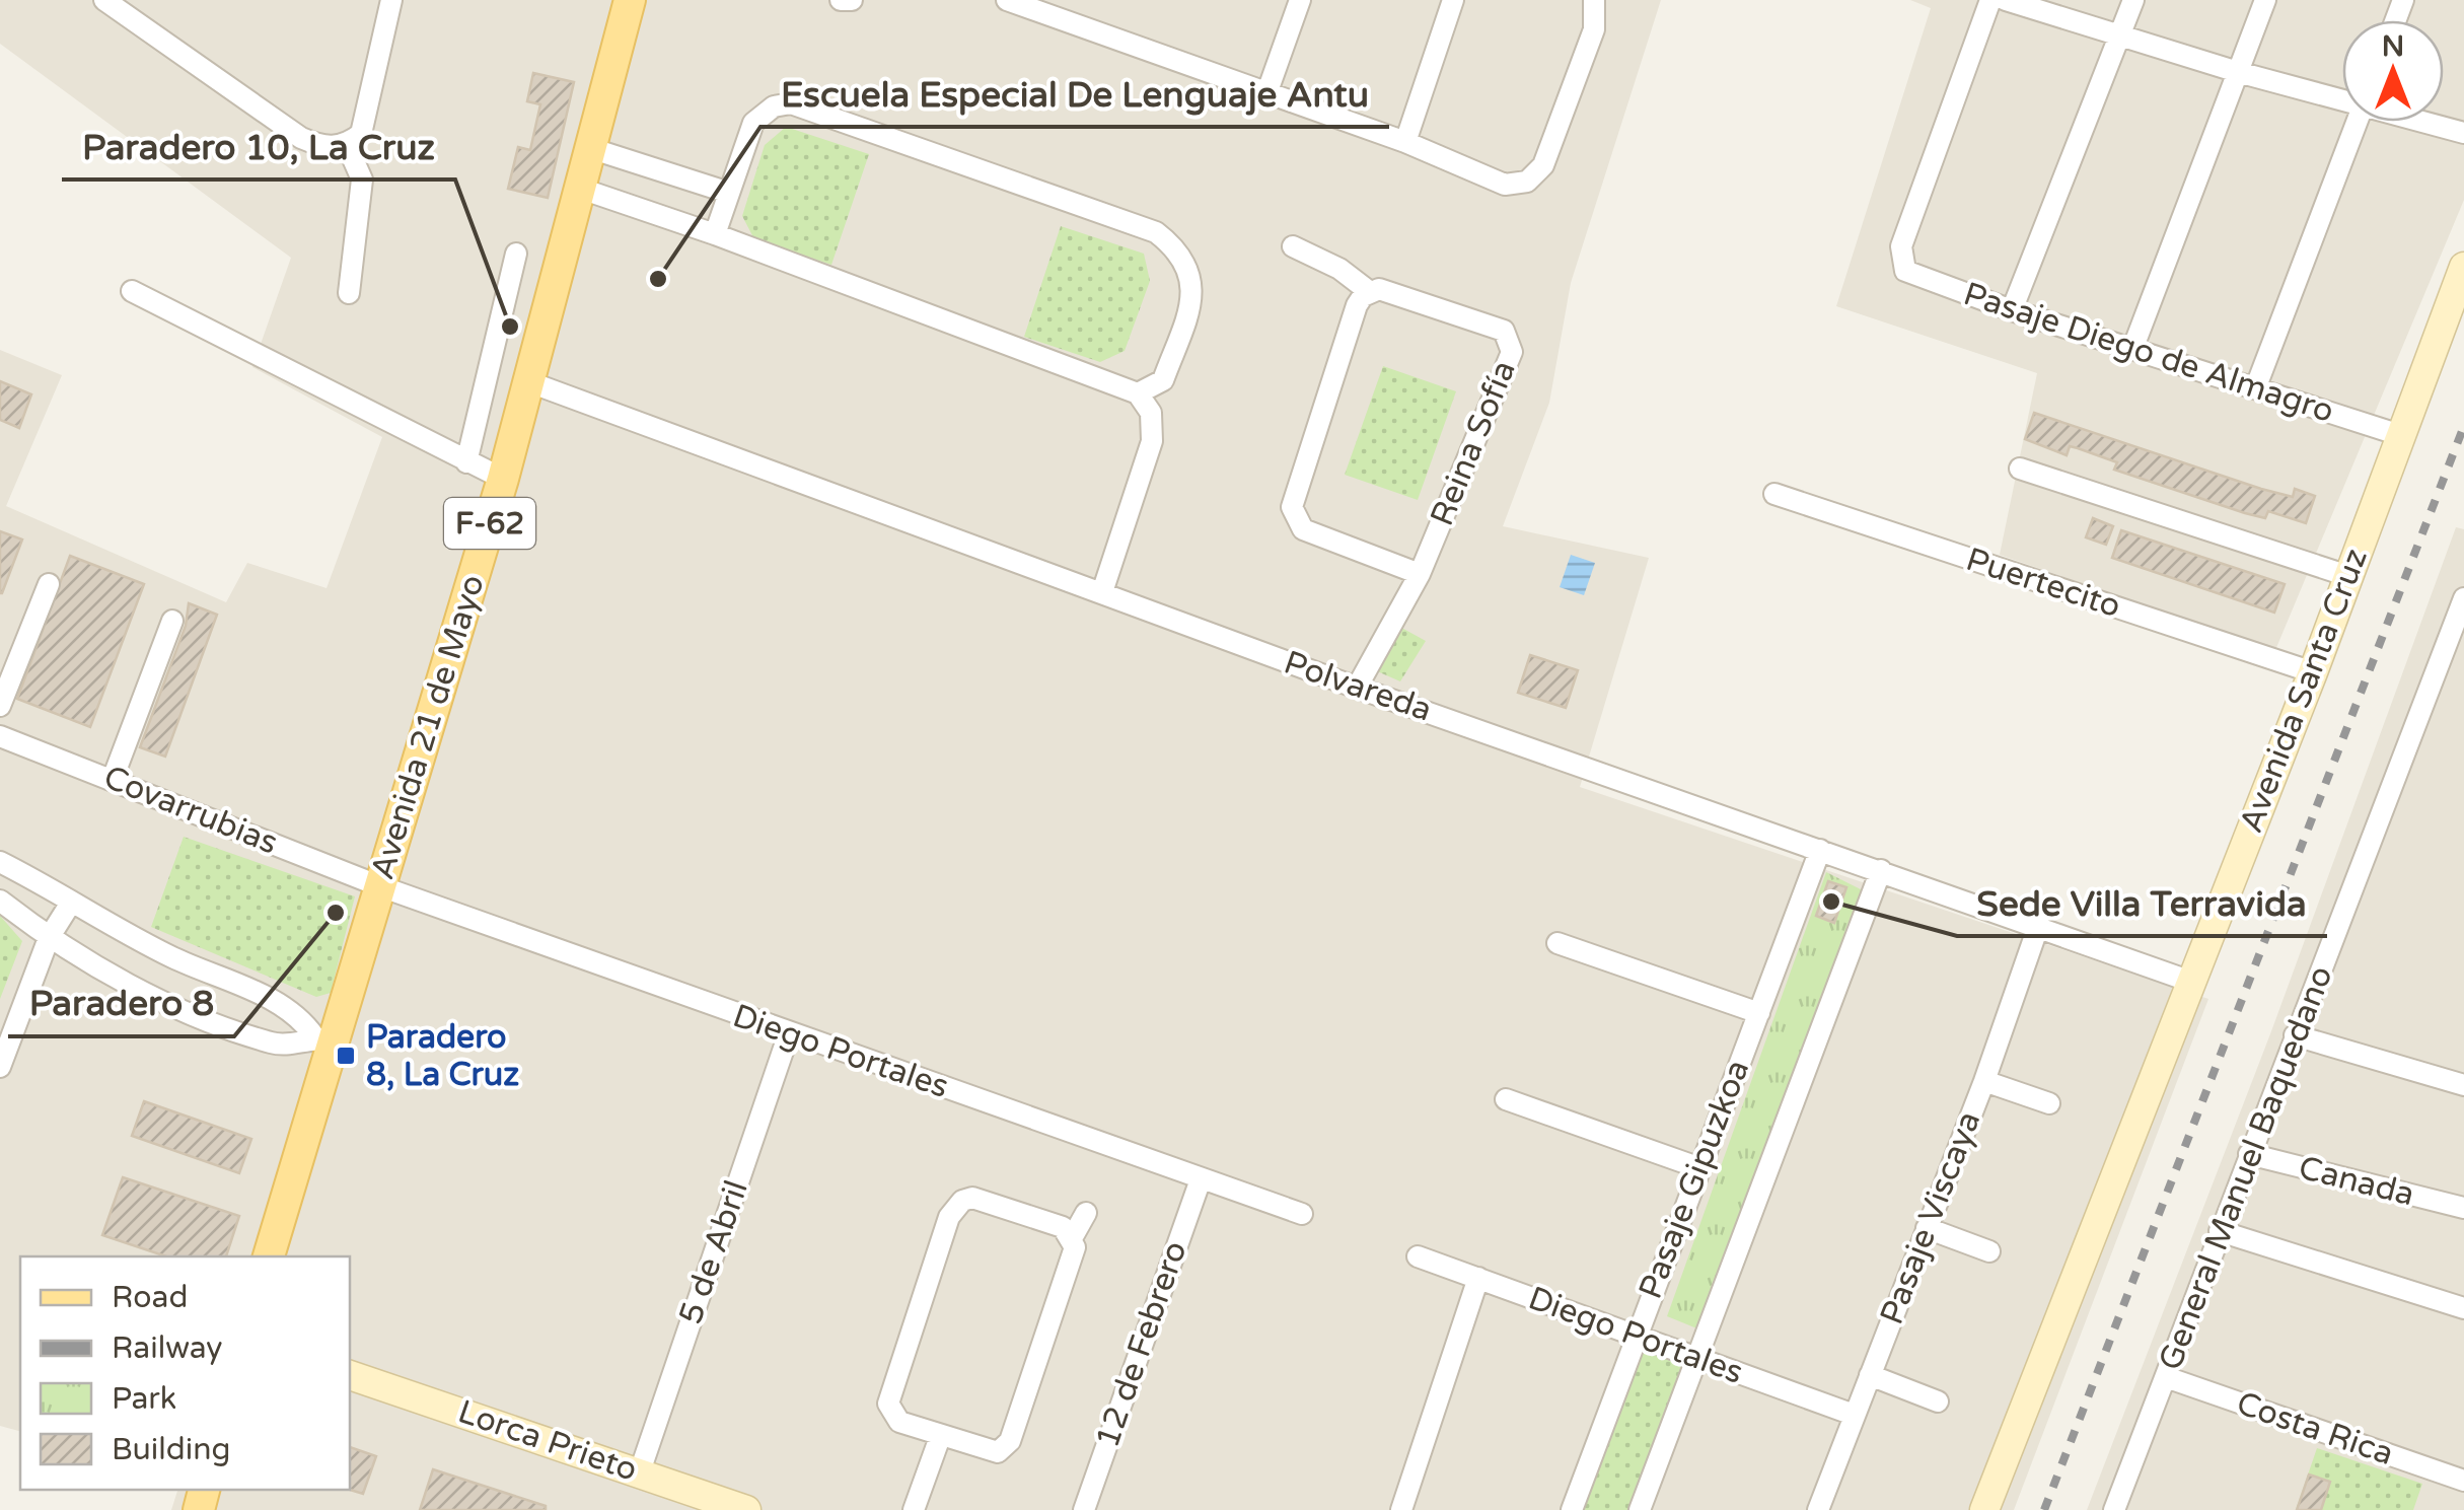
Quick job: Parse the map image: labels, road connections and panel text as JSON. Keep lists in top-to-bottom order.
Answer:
{
  "streets": {
    "main road": [
      "F-62",
      "Avenida Santa Cruz",
      "Avenida 21 de Mayo",
      "Lorca Prieto"
    ],
    "street": [
      "Pasaje Diego de Almagro",
      "Reina Sofía",
      "Puertecito",
      "Polvareda",
      "Covarrubias",
      "Diego Portales",
      "General Manuel Baquedano",
      "Pasaje Gipuzkoa",
      "Canada",
      "Pasaje Viscaya",
      "5 de Abril",
      "12 de Febrero",
      "Costa Rica"
    ]
  },
  "crossings": [
    ["Pasaje Diego de Almagro", "Avenida Santa Cruz"],
    ["Reina Sofía", "Polvareda"],
    ["F-62", "Avenida 21 de Mayo"],
    ["Puertecito", "Avenida Santa Cruz"],
    ["Polvareda", "Avenida Santa Cruz"],
    ["Polvareda", "Avenida 21 de Mayo"],
    ["Polvareda", "Pasaje Gipuzkoa"],
    ["Polvareda", "Pasaje Viscaya"],
    ["Avenida 21 de Mayo", "Covarrubias"],
    ["Avenida 21 de Mayo", "Diego Portales"],
    ["Covarrubias", "Diego Portales"],
    ["Diego Portales", "Pasaje Gipuzkoa"],
    ["Diego Portales", "Pasaje Viscaya"],
    ["Diego Portales", "5 de Abril"],
    ["Diego Portales", "12 de Febrero"],
    ["General Manuel Baquedano", "Canada"],
    ["General Manuel Baquedano", "Costa Rica"],
    ["5 de Abril", "Lorca Prieto"]
  ],
  "places": {
    "other": [
      "Escuela Especial De Lenguaje Antu",
      "Paradero 10, La Cruz",
      "Sede Villa Terravida",
      "Paradero 8"
    ],
    "transit": ["Paradero 8, La Cruz"]
  },
  "legend": [
    "Road",
    "Railway",
    "Park",
    "Building"
  ],
  "north": "top"
}
